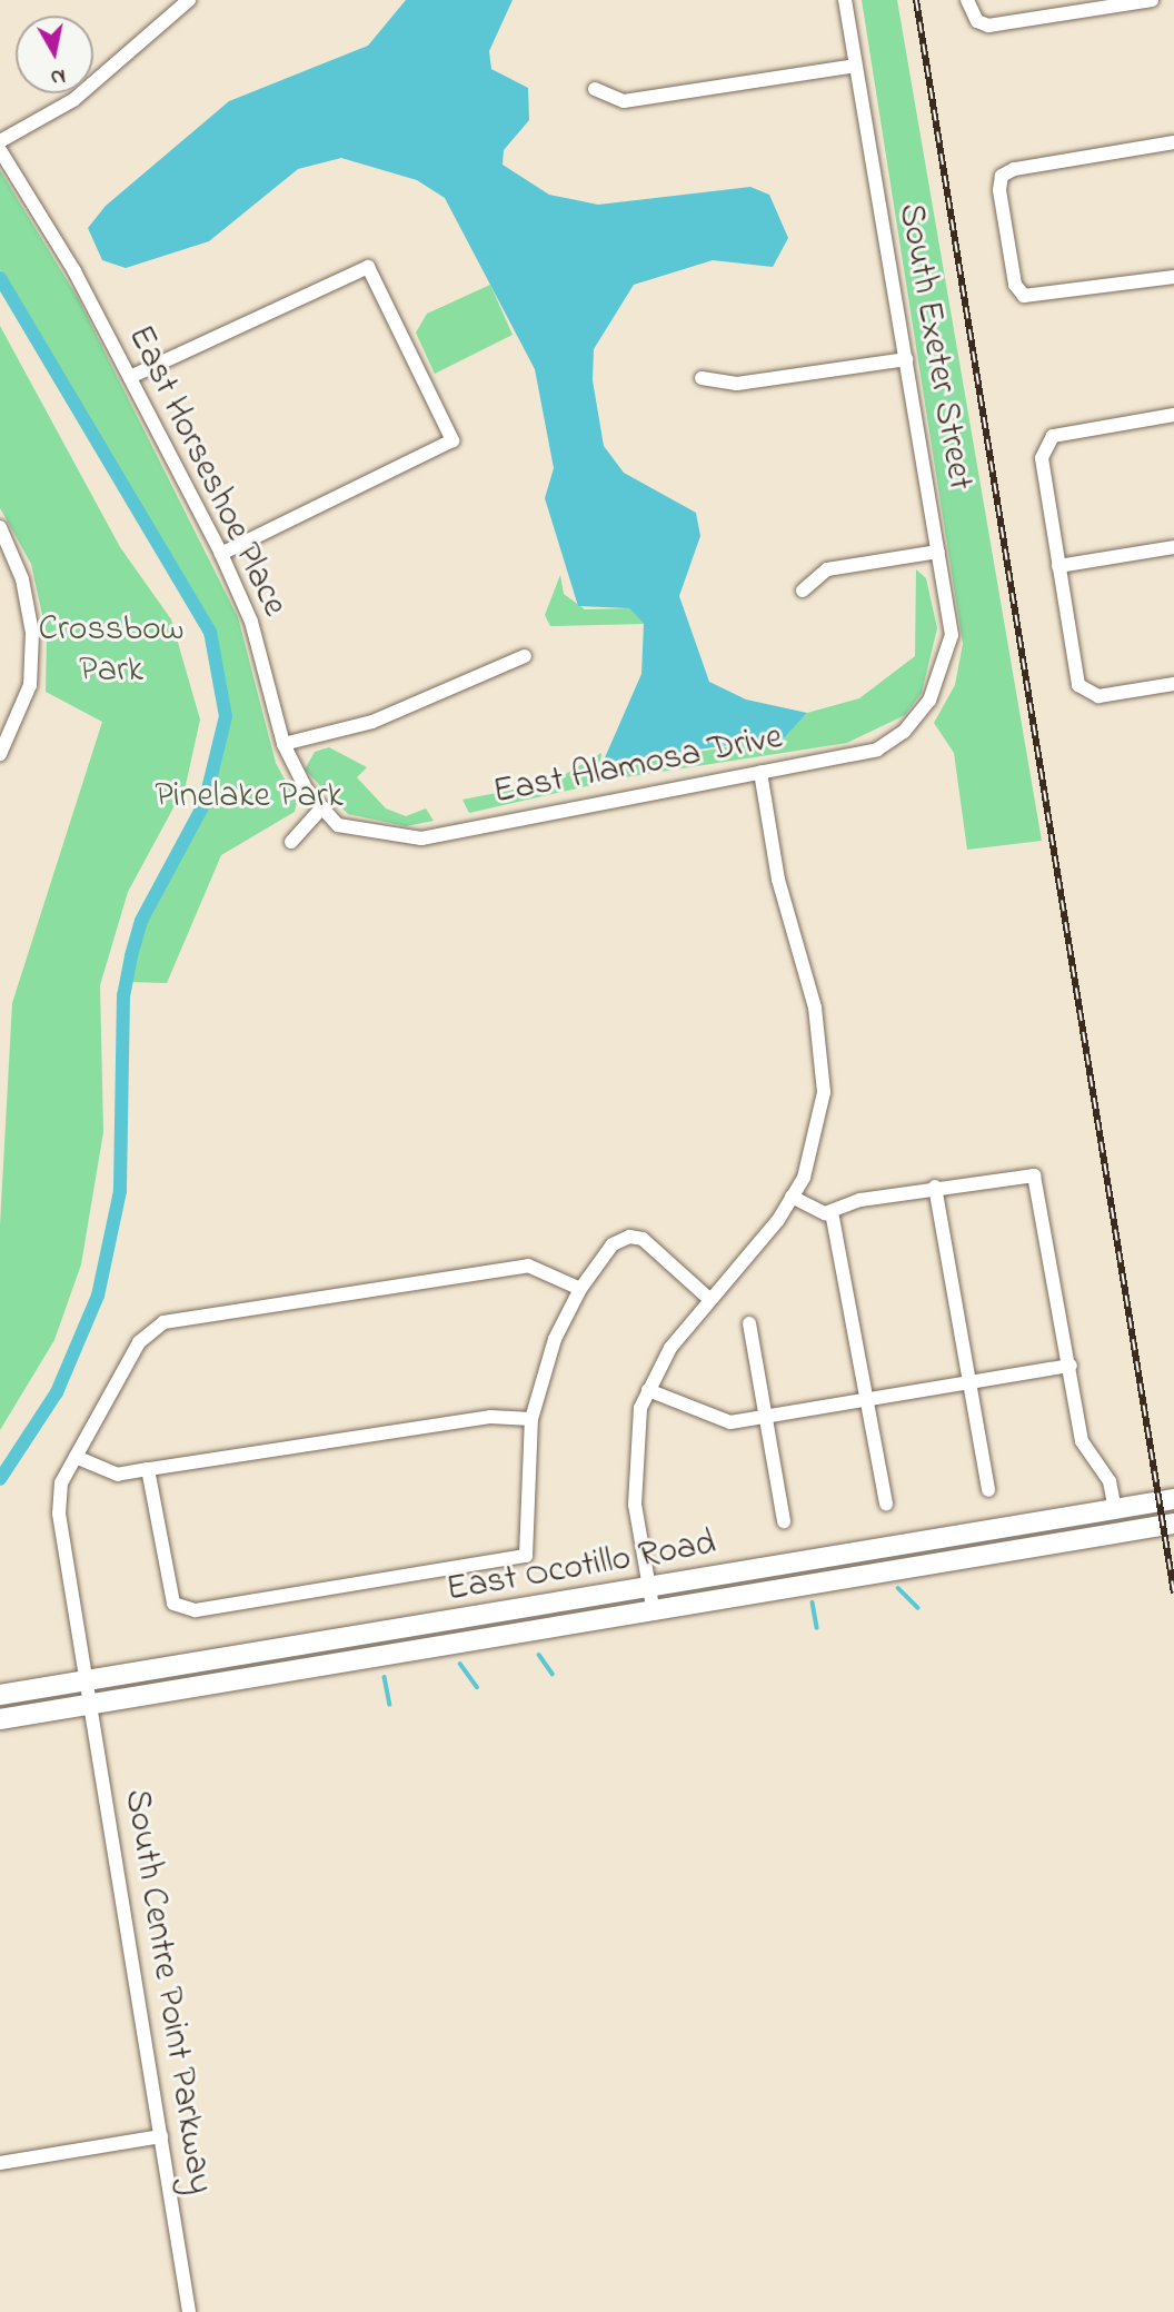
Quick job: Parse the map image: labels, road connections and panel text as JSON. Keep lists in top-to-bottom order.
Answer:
{
  "streets": {
    "main road": ["East Ocotillo Road"],
    "street": [
      "South Exeter Street",
      "East Horseshoe Place",
      "East Alamosa Drive",
      "South Centre Point Parkway"
    ]
  },
  "crossings": [
    ["South Exeter Street", "East Alamosa Drive"],
    ["East Horseshoe Place", "East Alamosa Drive"],
    ["East Ocotillo Road", "South Centre Point Parkway"]
  ],
  "parks": ["Crossbow Park", "Pinelake Park"],
  "north": "bottom"
}
